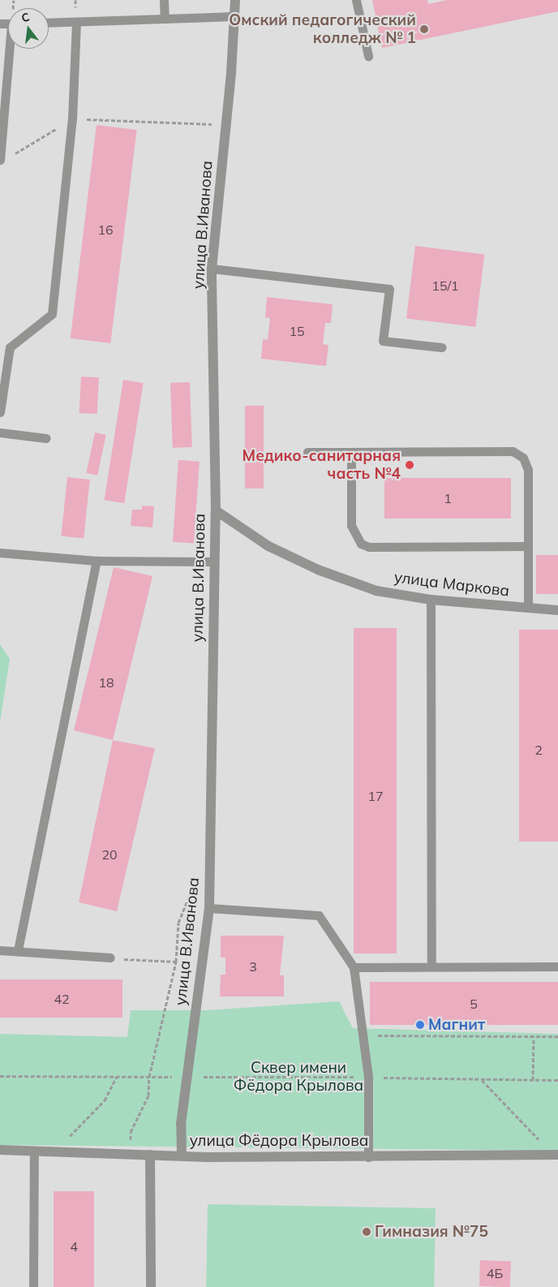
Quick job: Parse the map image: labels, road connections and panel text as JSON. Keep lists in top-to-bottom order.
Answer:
{
  "streets": {
    "street": ["улица В.Иванова", "улица Маркова", "улица Фёдора Крылова"]
  },
  "crossings": [
    ["улица В.Иванова", "улица Маркова"],
    ["улица В.Иванова", "улица Фёдора Крылова"]
  ],
  "parks": ["Сквер имени Фёдора Крылова"],
  "places": [
    "Омский педагогический колледж № 1",
    "Медико-санитарная часть №4",
    "Магнит",
    "Гимназия №75"
  ],
  "house_numbers": [
    "16",
    "15/1",
    "15",
    "1",
    "18",
    "2",
    "17",
    "20",
    "3",
    "42",
    "5",
    "4",
    "4Б"
  ],
  "north": "top"
}
